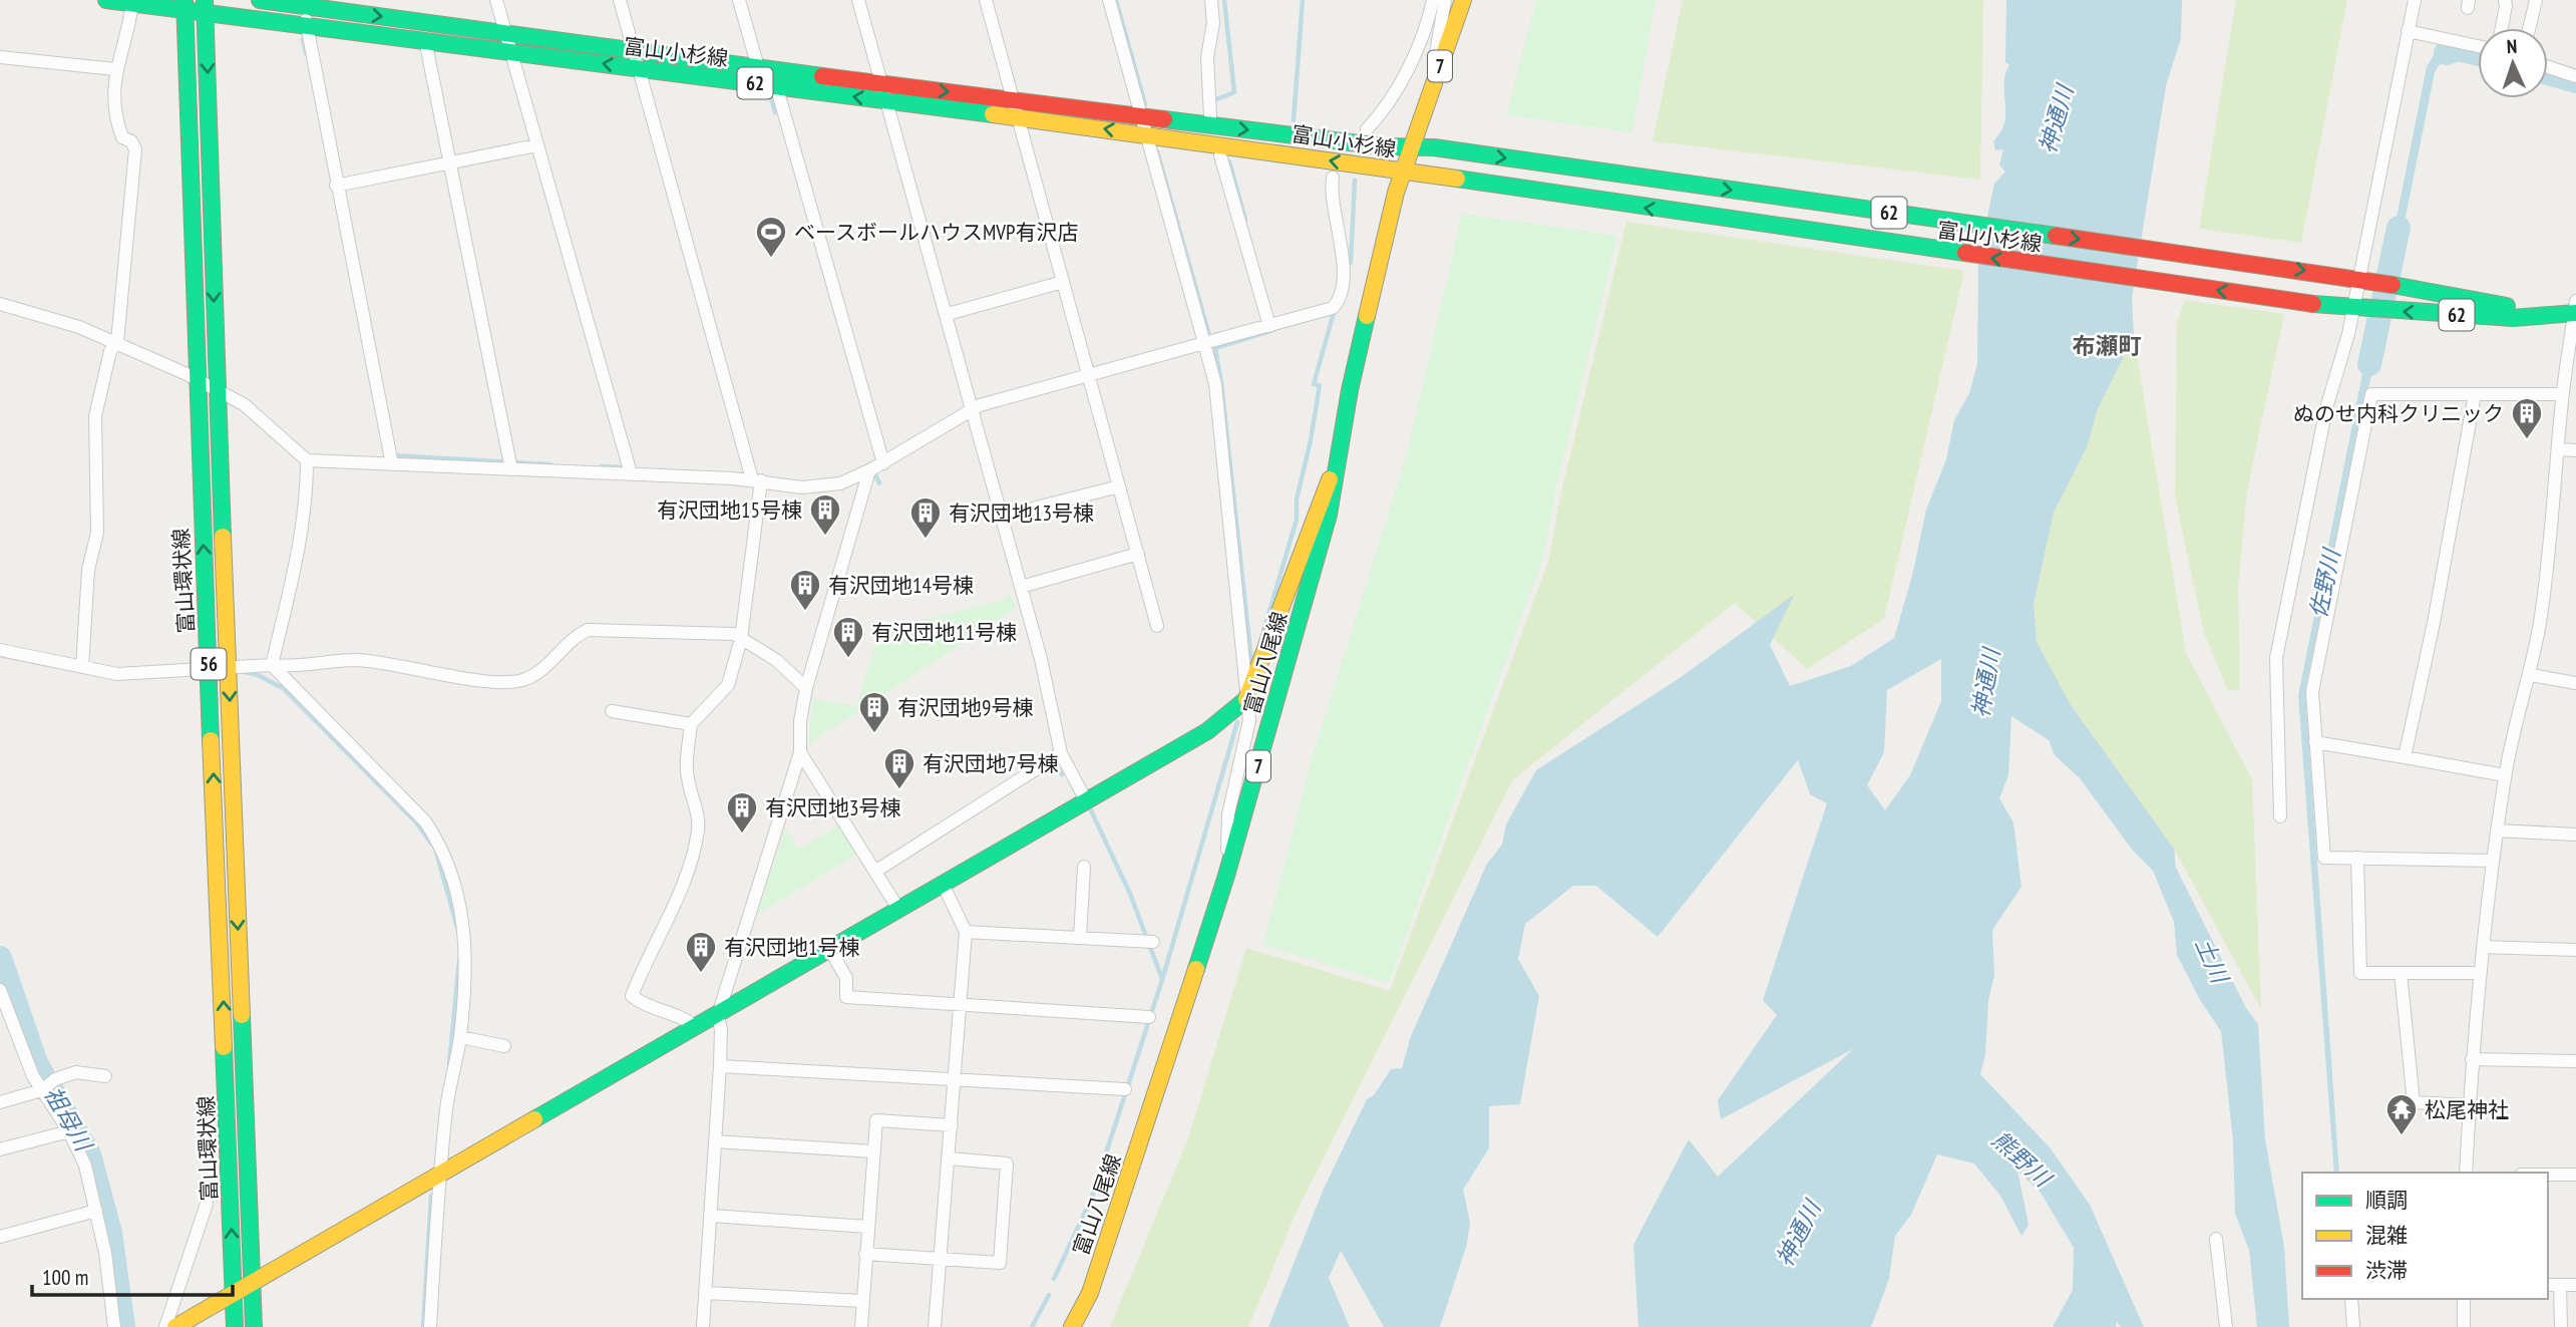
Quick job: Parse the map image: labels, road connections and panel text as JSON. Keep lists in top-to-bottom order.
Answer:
{
  "streets": {
    "main road": [
      "富山小杉線",
      "7",
      "62",
      "富山環状線",
      "富山八尾線",
      "56"
    ]
  },
  "crossings": [
    ["富山小杉線", "富山環状線"],
    ["富山小杉線", "富山八尾線"]
  ],
  "districts": ["布瀬町"],
  "water": [
    "神通川",
    "佐野川",
    "土川",
    "祖母川",
    "熊野川"
  ],
  "places": {
    "sports": ["ベースボールハウスMVP有沢店"],
    "building": [
      "ぬのせ内科クリニック",
      "有沢団地15号棟",
      "有沢団地13号棟",
      "有沢団地14号棟",
      "有沢団地11号棟",
      "有沢団地9号棟",
      "有沢団地7号棟",
      "有沢団地3号棟",
      "有沢団地1号棟"
    ],
    "temple": ["松尾神社"]
  },
  "legend": ["順調", "混雑", "渋滞"],
  "scale_bar": "100 m",
  "north": "top"
}
